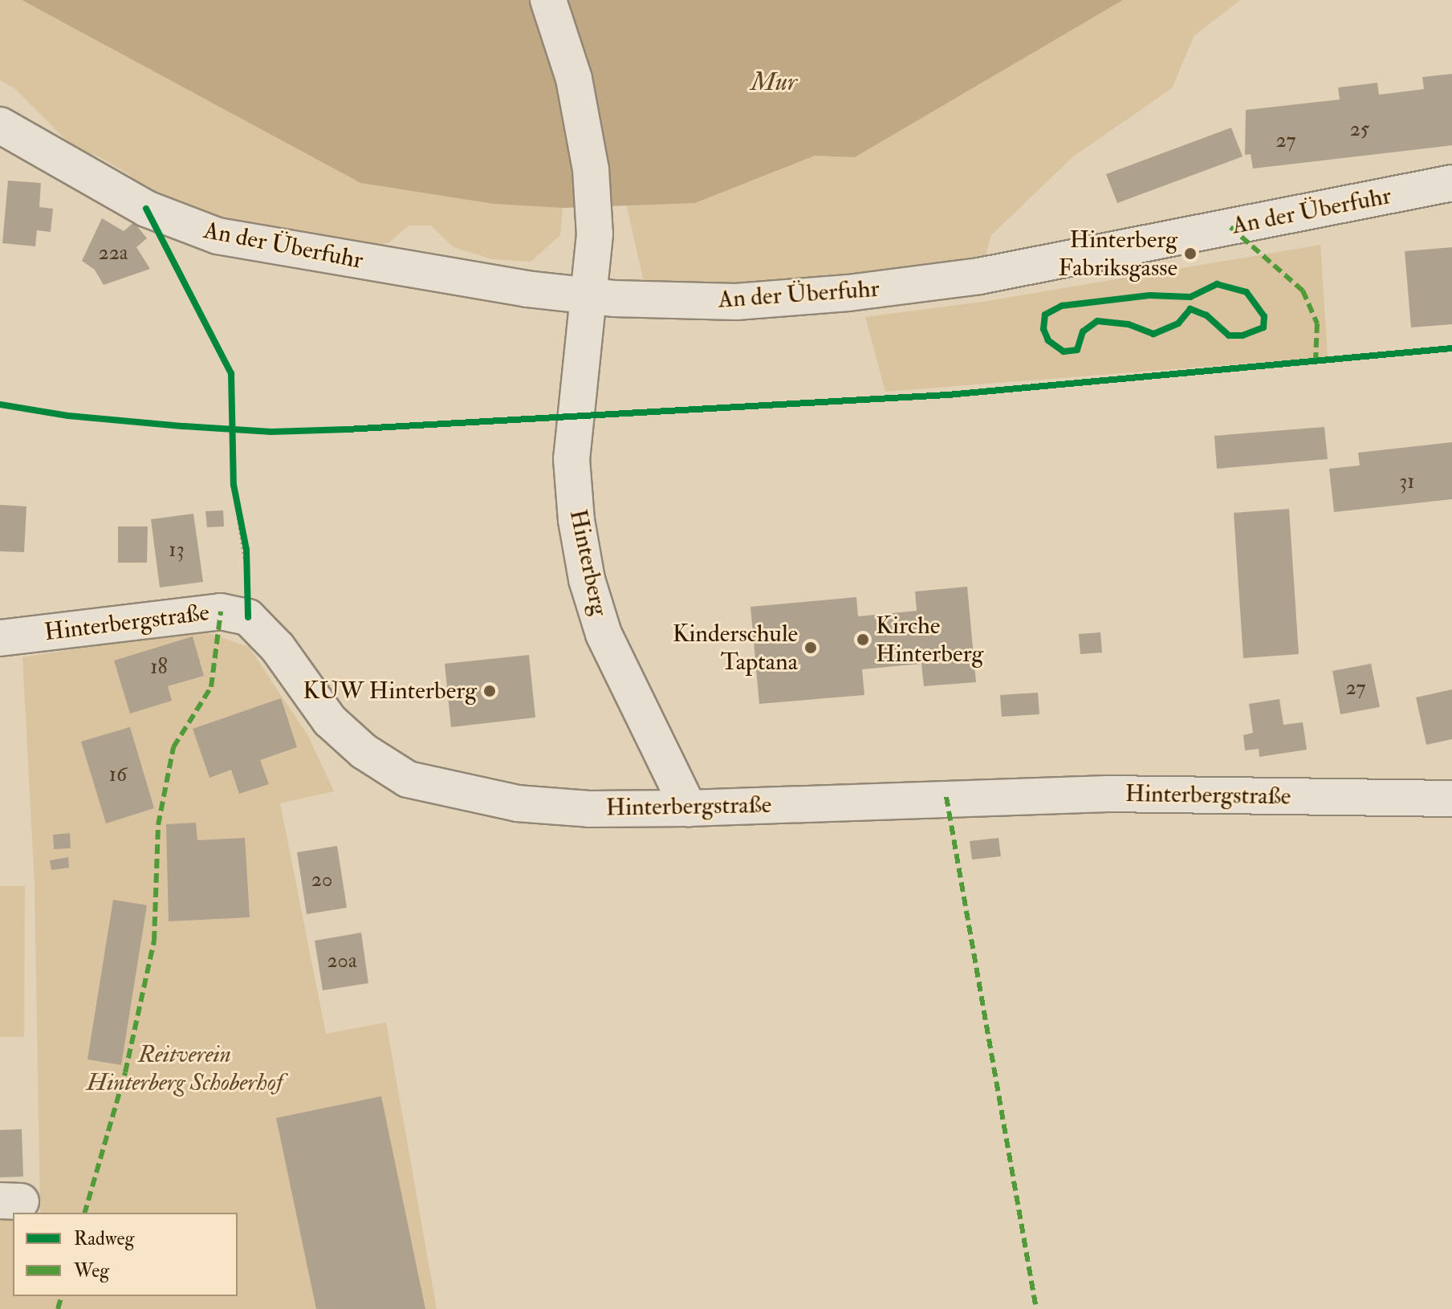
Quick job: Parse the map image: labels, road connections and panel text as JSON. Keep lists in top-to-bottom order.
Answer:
{
  "streets": {
    "street": ["An der Überfuhr", "Hinterberg", "Hinterbergstraße"]
  },
  "crossings": [
    ["An der Überfuhr", "Hinterberg"],
    ["An der Überfuhr", "Hinterbergstraße"],
    ["Hinterberg", "Hinterbergstraße"]
  ],
  "water": ["Mur"],
  "parks": ["Reitverein Hinterberg Schoberhof"],
  "places": [
    "Hinterberg Fabriksgasse",
    "Kirche Hinterberg",
    "Kinderschule Taptana",
    "KUW Hinterberg"
  ],
  "house_numbers": [
    "25",
    "27",
    "22a",
    "31",
    "13",
    "18",
    "27",
    "16",
    "20",
    "20a"
  ],
  "legend": ["Radweg", "Weg"]
}
